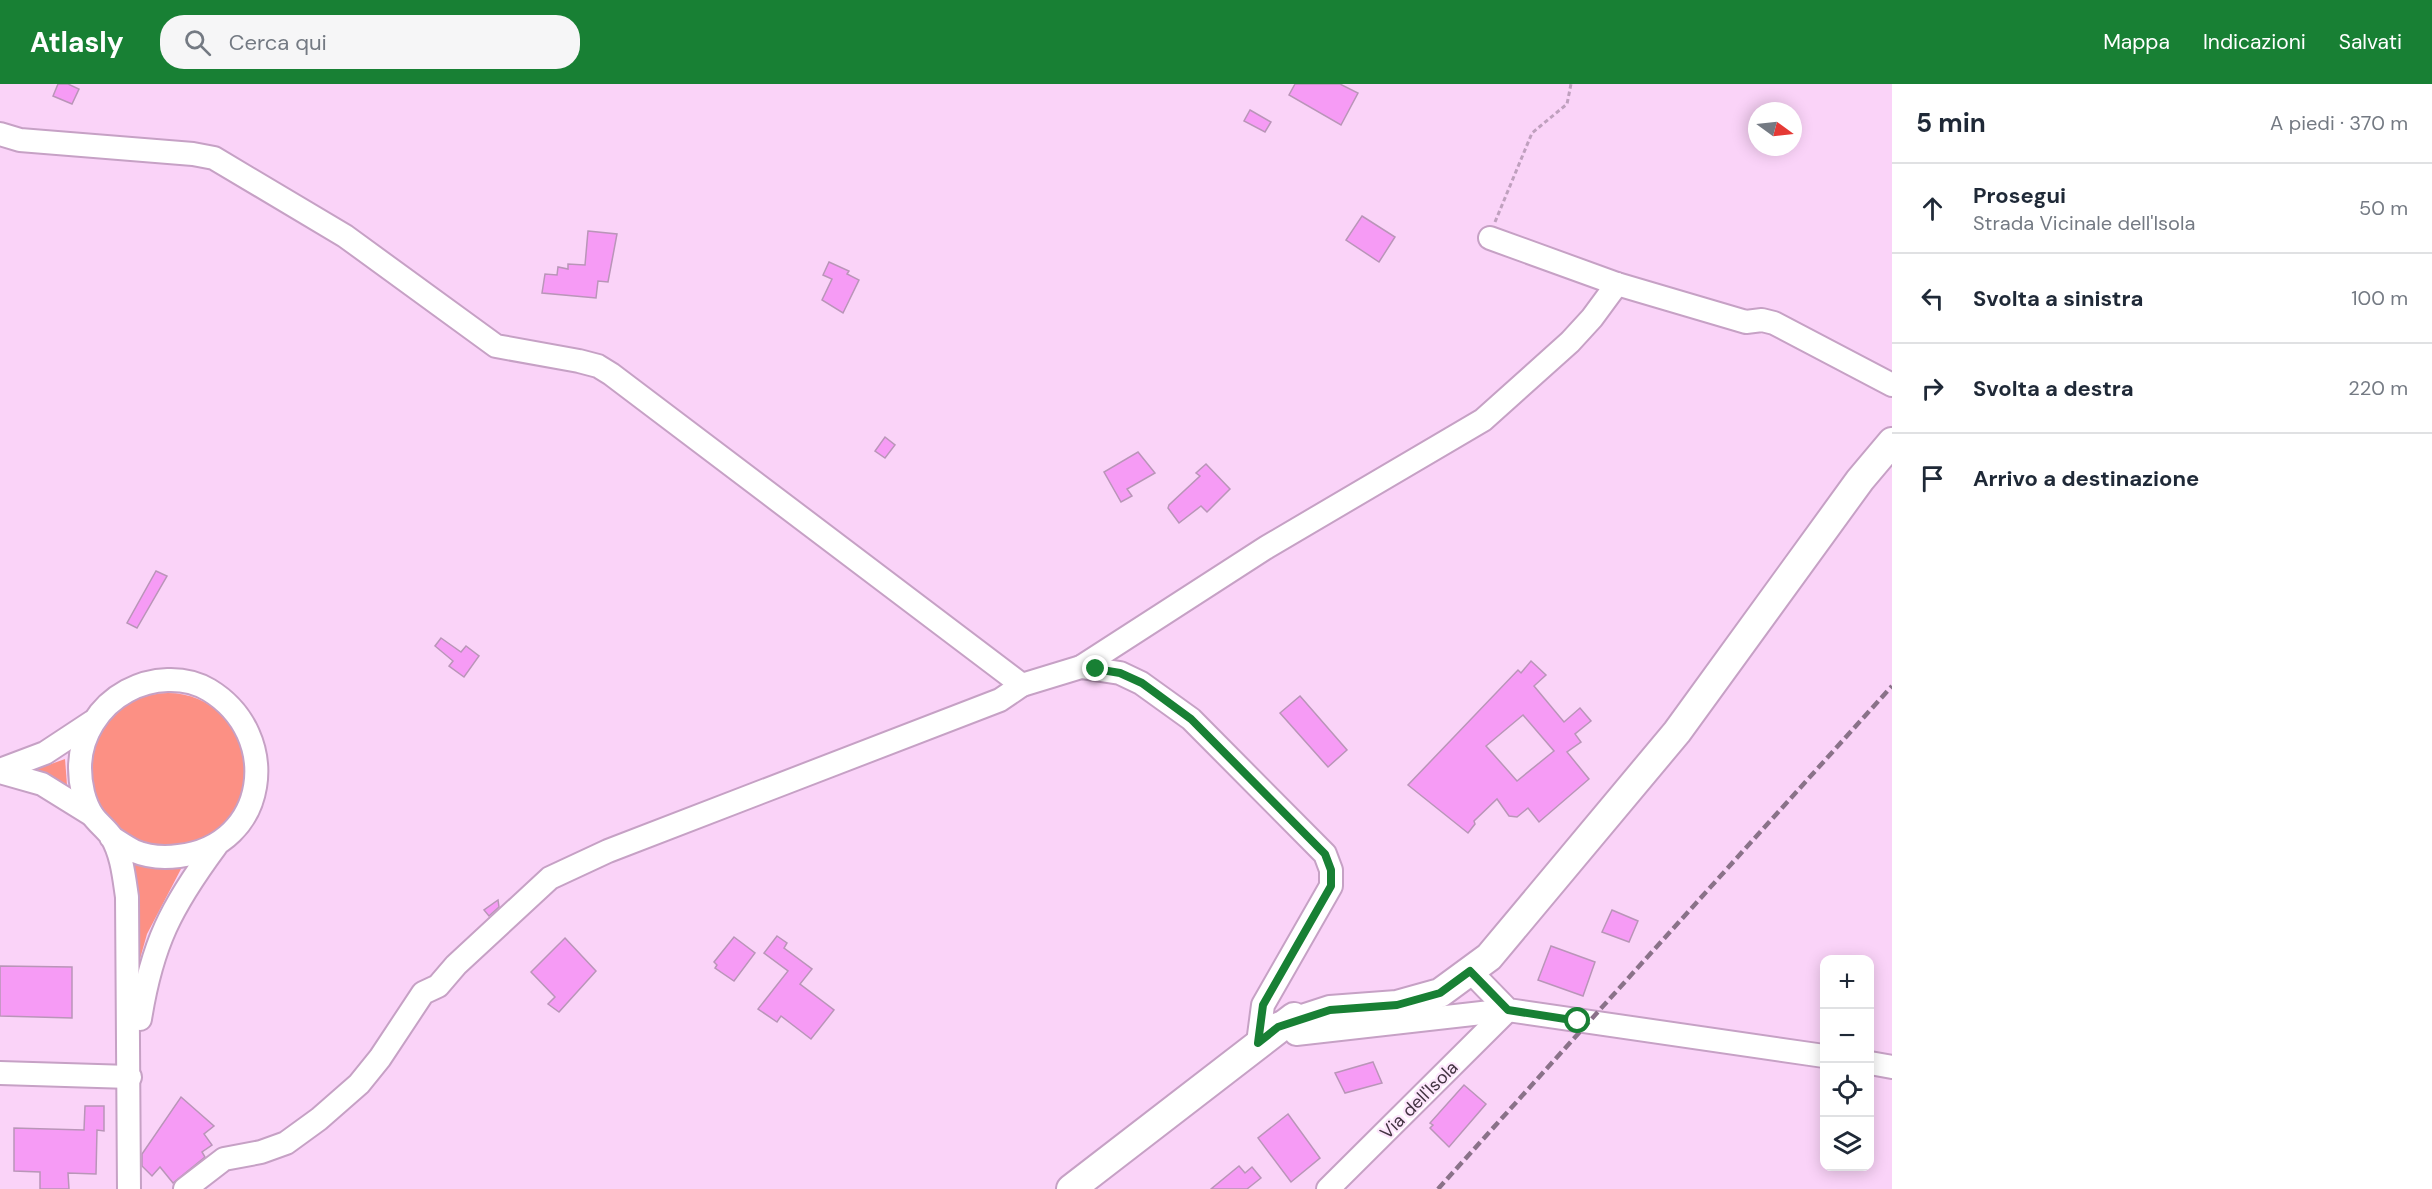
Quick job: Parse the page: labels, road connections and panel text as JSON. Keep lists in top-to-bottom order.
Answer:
{
  "streets": {
    "street": ["Via dell'Isola"]
  },
  "north": "right",
  "page": {
    "header": "Atlasly",
    "search": "Cerca qui",
    "nav": ["Mappa", "Indicazioni", "Salvati"],
    "heading": ["5 min", "A piedi · 370 m"],
    "list": [
      ["Prosegui", "Strada Vicinale dell'Isola", "50 m"],
      ["Svolta a sinistra", "100 m"],
      ["Svolta a destra", "220 m"],
      "Arrivo a destinazione"
    ],
    "map_buttons": ["+", "−"]
  }
}
